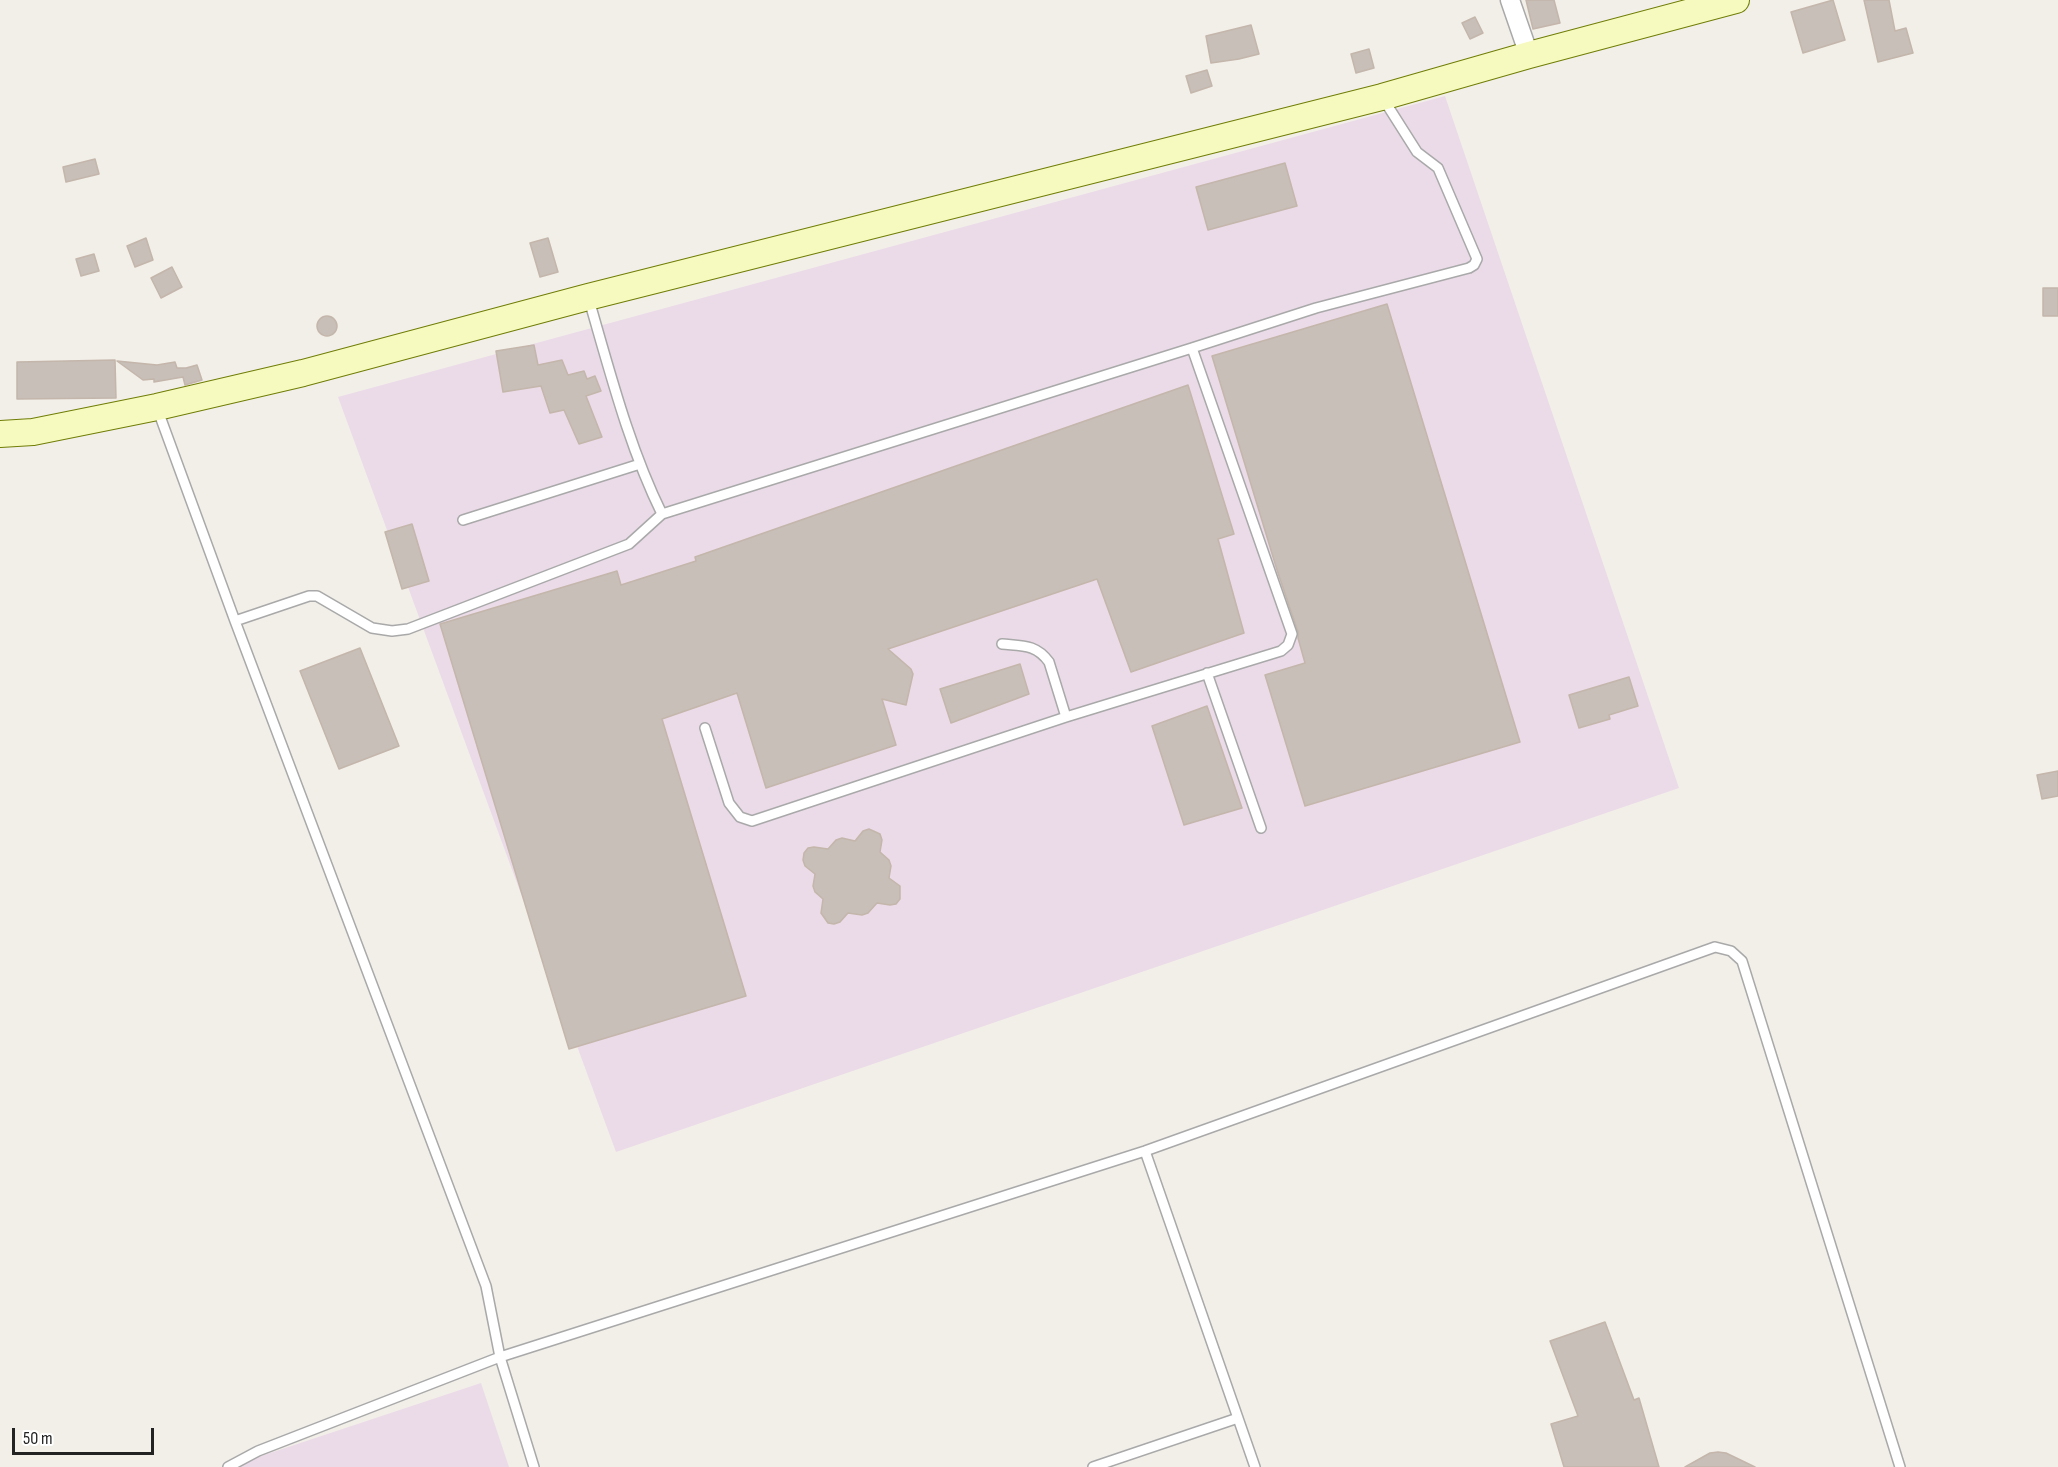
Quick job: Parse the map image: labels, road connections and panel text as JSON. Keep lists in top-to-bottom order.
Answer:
{
  "scale_bar": "50 m"
}
